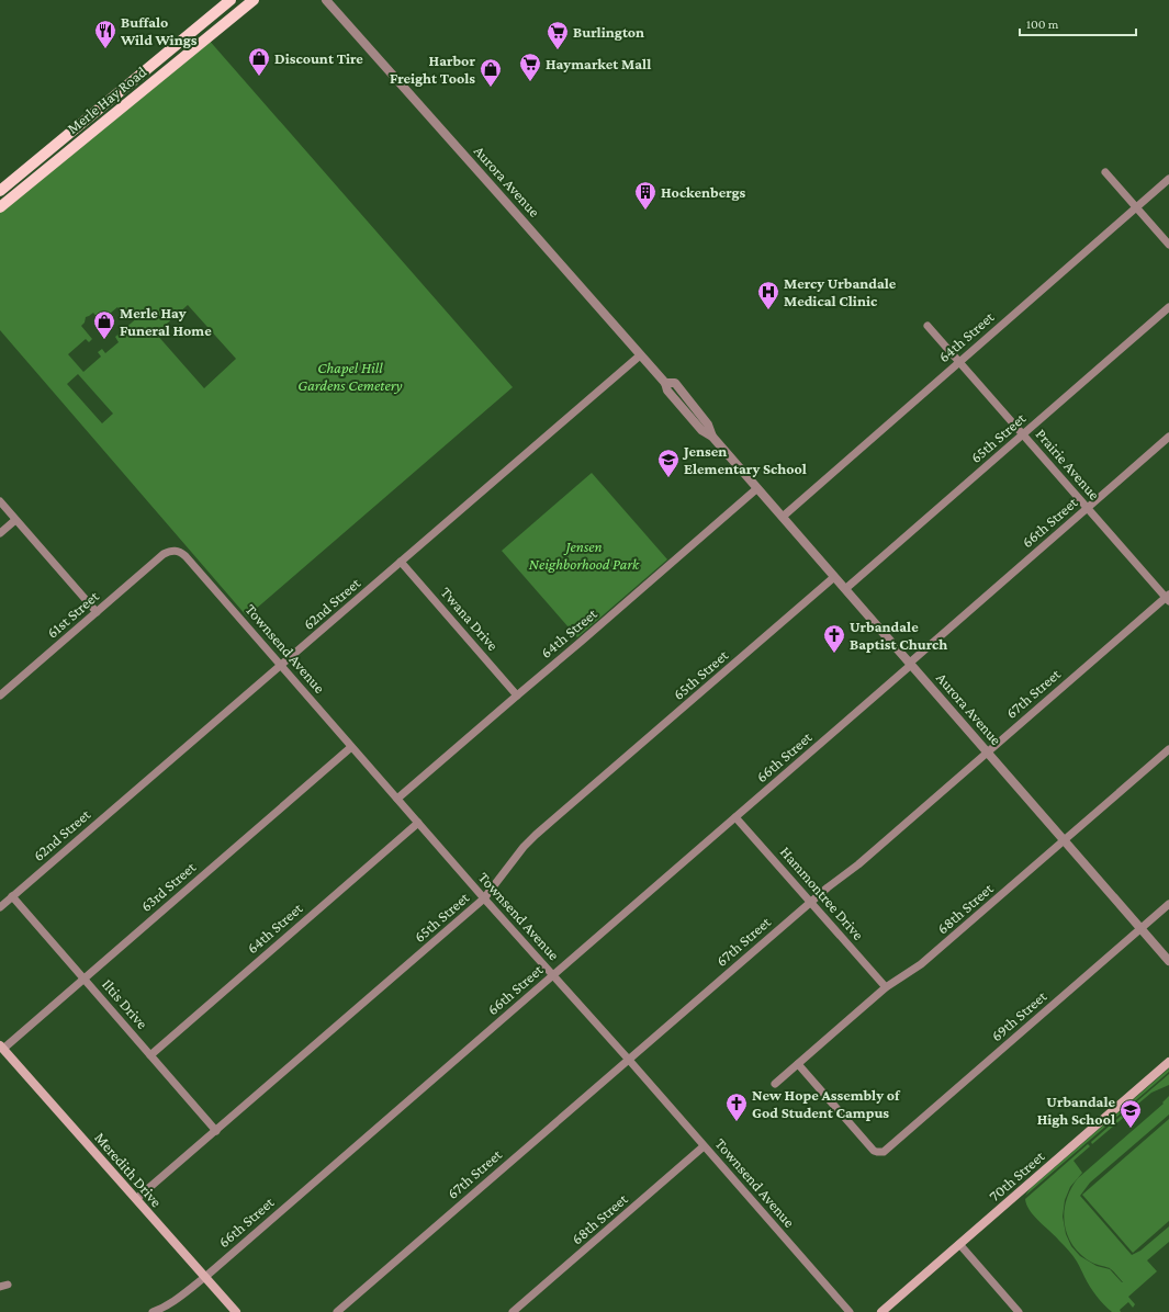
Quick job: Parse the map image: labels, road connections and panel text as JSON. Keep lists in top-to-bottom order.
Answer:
{
  "streets": {
    "main road": ["Merle Hay Road", "Meredith Drive", "70th Street"],
    "street": [
      "Aurora Avenue",
      "64th Street",
      "65th Street",
      "Prairie Avenue",
      "66th Street",
      "62nd Street",
      "61st Street",
      "Twana Drive",
      "Townsend Avenue",
      "67th Street",
      "63rd Street",
      "Hammontree Drive",
      "68th Street",
      "Iltis Drive",
      "69th Street"
    ]
  },
  "crossings": [
    ["Aurora Avenue", "64th Street"],
    ["Aurora Avenue", "65th Street"],
    ["Aurora Avenue", "66th Street"],
    ["Aurora Avenue", "62nd Street"],
    ["Aurora Avenue", "67th Street"],
    ["Aurora Avenue", "68th Street"],
    ["Aurora Avenue", "69th Street"],
    ["64th Street", "Prairie Avenue"],
    ["64th Street", "Twana Drive"],
    ["64th Street", "Townsend Avenue"],
    ["64th Street", "Iltis Drive"],
    ["65th Street", "Prairie Avenue"],
    ["65th Street", "Townsend Avenue"],
    ["65th Street", "Iltis Drive"],
    ["65th Street", "Meredith Drive"],
    ["Prairie Avenue", "66th Street"],
    ["Prairie Avenue", "67th Street"],
    ["66th Street", "Townsend Avenue"],
    ["66th Street", "Hammontree Drive"],
    ["66th Street", "Meredith Drive"],
    ["62nd Street", "Twana Drive"],
    ["62nd Street", "Townsend Avenue"],
    ["62nd Street", "Iltis Drive"],
    ["61st Street", "Townsend Avenue"],
    ["Townsend Avenue", "67th Street"],
    ["Townsend Avenue", "63rd Street"],
    ["Townsend Avenue", "68th Street"],
    ["67th Street", "Hammontree Drive"],
    ["63rd Street", "Iltis Drive"],
    ["63rd Street", "Meredith Drive"],
    ["Hammontree Drive", "68th Street"],
    ["68th Street", "69th Street"]
  ],
  "parks": ["Chapel Hill Gardens Cemetery", "Jensen Neighborhood Park"],
  "places": {
    "restaurant": ["Buffalo Wild Wings"],
    "supermarket": ["Burlington", "Haymarket Mall"],
    "shop": ["Discount Tire", "Harbor Freight Tools", "Merle Hay Funeral Home"],
    "building": ["Hockenbergs"],
    "hospital": ["Mercy Urbandale Medical Clinic"],
    "school or university": ["Jensen Elementary School", "Urbandale High School"],
    "church": ["Urbandale Baptist Church", "New Hope Assembly of God Student Campus"]
  },
  "scale_bar": "100 m"
}
